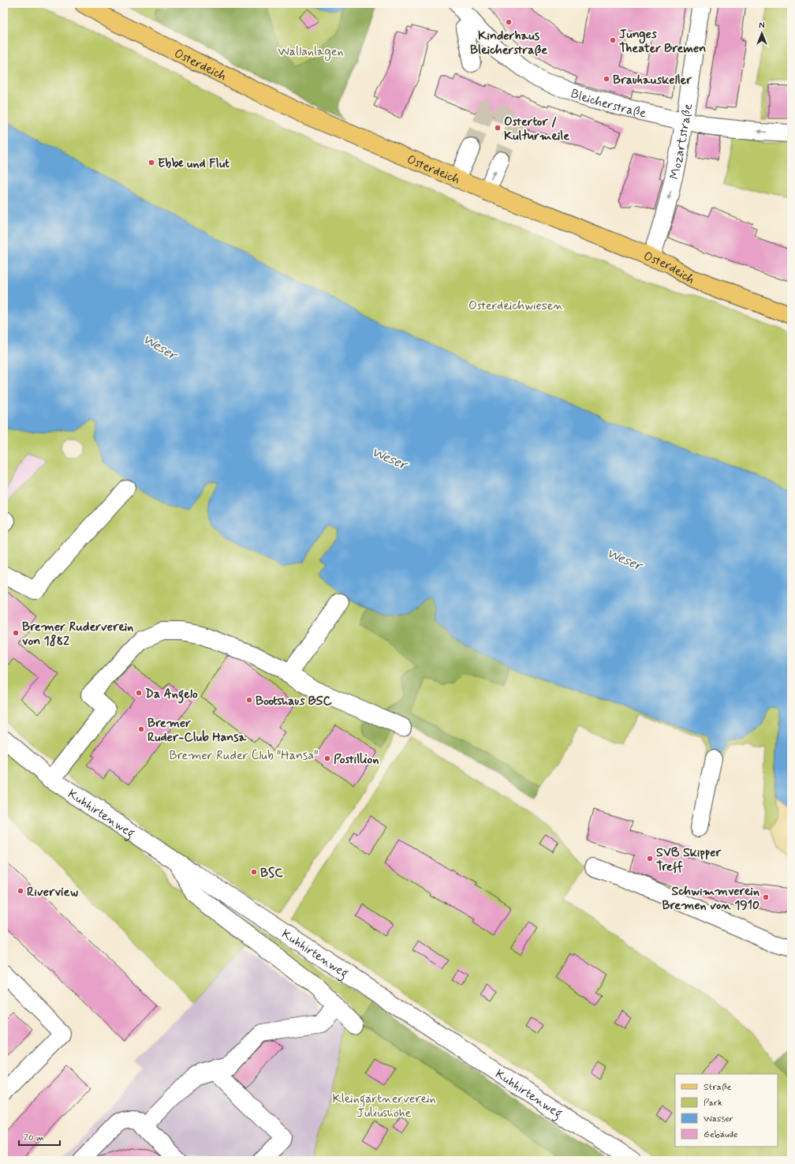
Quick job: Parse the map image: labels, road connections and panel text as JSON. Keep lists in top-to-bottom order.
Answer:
{
  "streets": {
    "main road": ["Osterdeich"],
    "street": ["Bleicherstraße", "Mozartstraße", "Kuhhirtenweg"]
  },
  "crossings": [
    ["Osterdeich", "Mozartstraße"],
    ["Bleicherstraße", "Mozartstraße"]
  ],
  "one_way": ["Mozartstraße"],
  "water": ["Weser"],
  "parks": [
    "Wallanlagen",
    "Osterdeichwiesen",
    "Bremer Ruder Club \"Hansa\"",
    "Kleingärtnerverein Juliushöhe"
  ],
  "places": [
    "Kinderhaus Bleicherstraße",
    "Junges Theater Bremen",
    "Brauhauskeller",
    "Ostertor / Kulturmeile",
    "Ebbe und Flut",
    "Bremer Ruderverein von 1882",
    "Da Angelo",
    "Bootshaus BSC",
    "Bremer Ruder-Club Hansa",
    "Postillion",
    "SVB Skipper Treff",
    "BSC",
    "Riverview",
    "Schwimmverein Bremen von 1910"
  ],
  "legend": [
    "Straße",
    "Park",
    "Wasser",
    "Gebäude"
  ],
  "scale_bar": "20 m",
  "north": "top"
}
